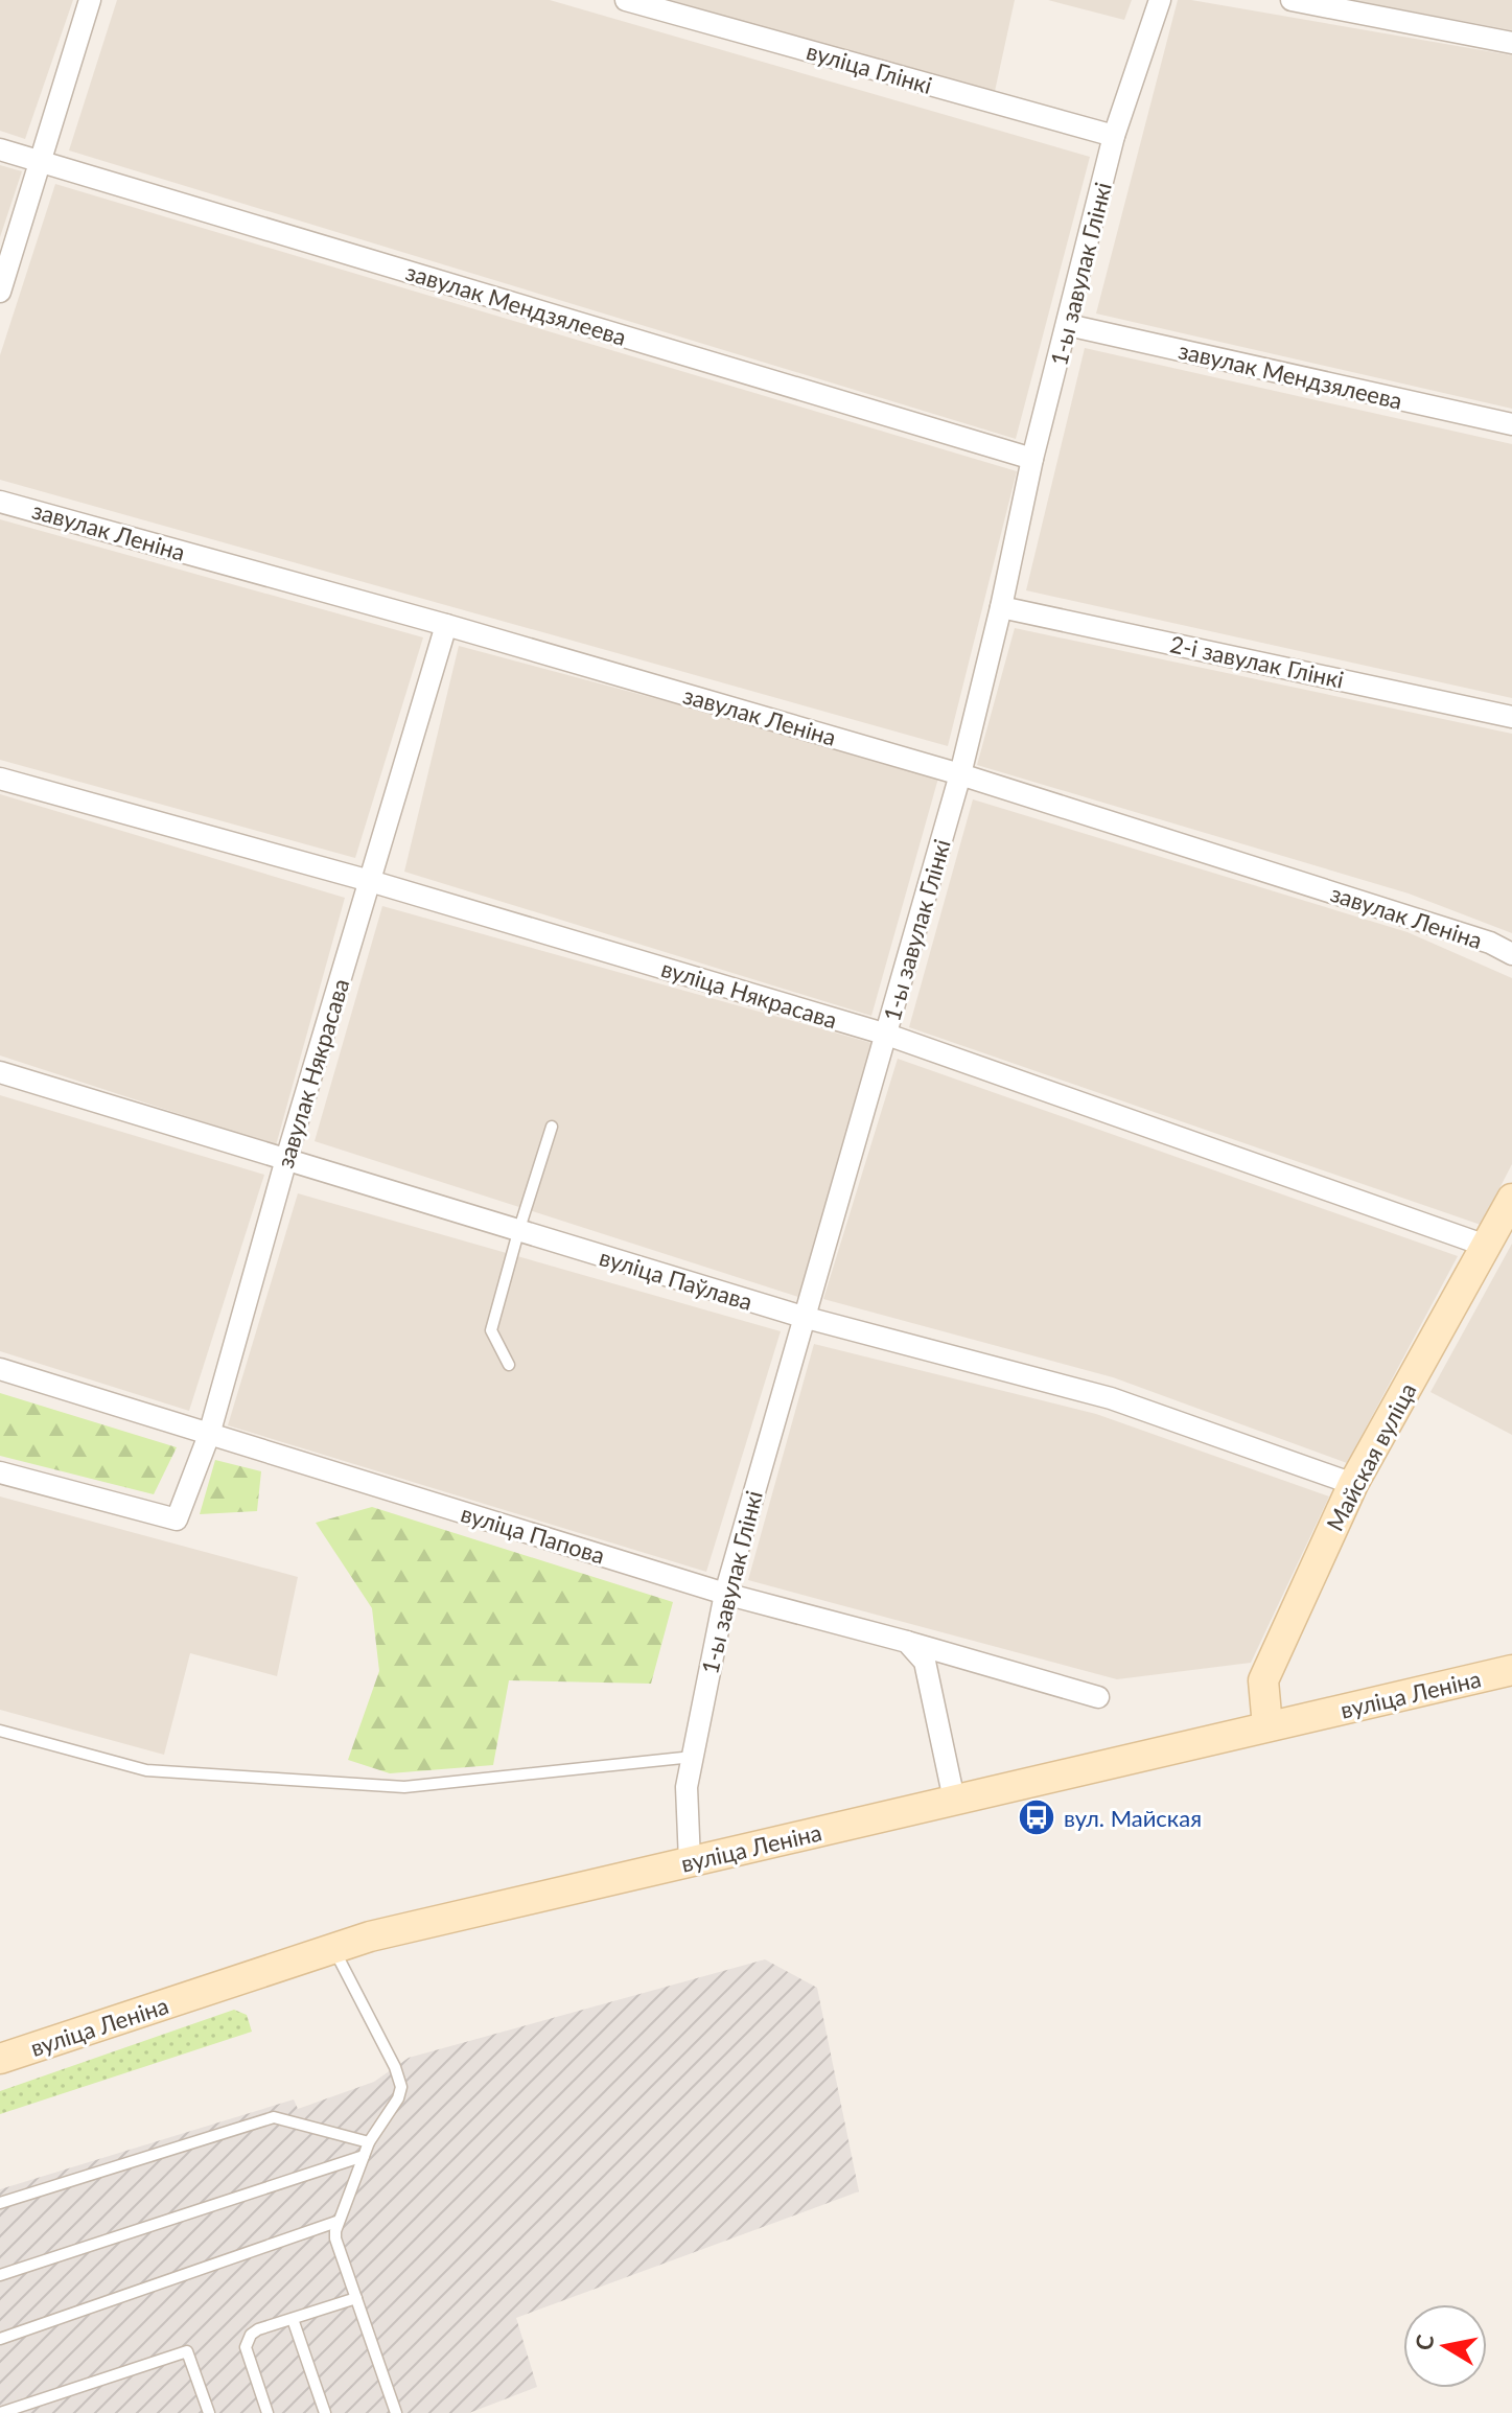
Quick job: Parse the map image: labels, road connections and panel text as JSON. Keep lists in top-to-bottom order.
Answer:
{
  "streets": {
    "main road": ["Майская вуліца", "вуліца Леніна"],
    "street": [
      "вуліца Глінкі",
      "1-ы завулак Глінкі",
      "завулак Мендзялеева",
      "завулак Леніна",
      "2-і завулак Глінкі",
      "вуліца Някрасава",
      "завулак Някрасава",
      "вуліца Паўлава",
      "вуліца Папова"
    ]
  },
  "crossings": [
    ["вуліца Глінкі", "1-ы завулак Глінкі"],
    ["1-ы завулак Глінкі", "завулак Мендзялеева"],
    ["1-ы завулак Глінкі", "завулак Леніна"],
    ["1-ы завулак Глінкі", "2-і завулак Глінкі"],
    ["1-ы завулак Глінкі", "вуліца Някрасава"],
    ["1-ы завулак Глінкі", "вуліца Паўлава"],
    ["1-ы завулак Глінкі", "вуліца Папова"],
    ["1-ы завулак Глінкі", "вуліца Леніна"],
    ["завулак Леніна", "завулак Някрасава"],
    ["вуліца Някрасава", "завулак Някрасава"],
    ["вуліца Някрасава", "Майская вуліца"],
    ["завулак Някрасава", "вуліца Паўлава"],
    ["завулак Някрасава", "вуліца Папова"],
    ["вуліца Паўлава", "Майская вуліца"],
    ["Майская вуліца", "вуліца Леніна"]
  ],
  "places": {
    "bus stop": ["вул. Майская"]
  },
  "north": "left"
}
